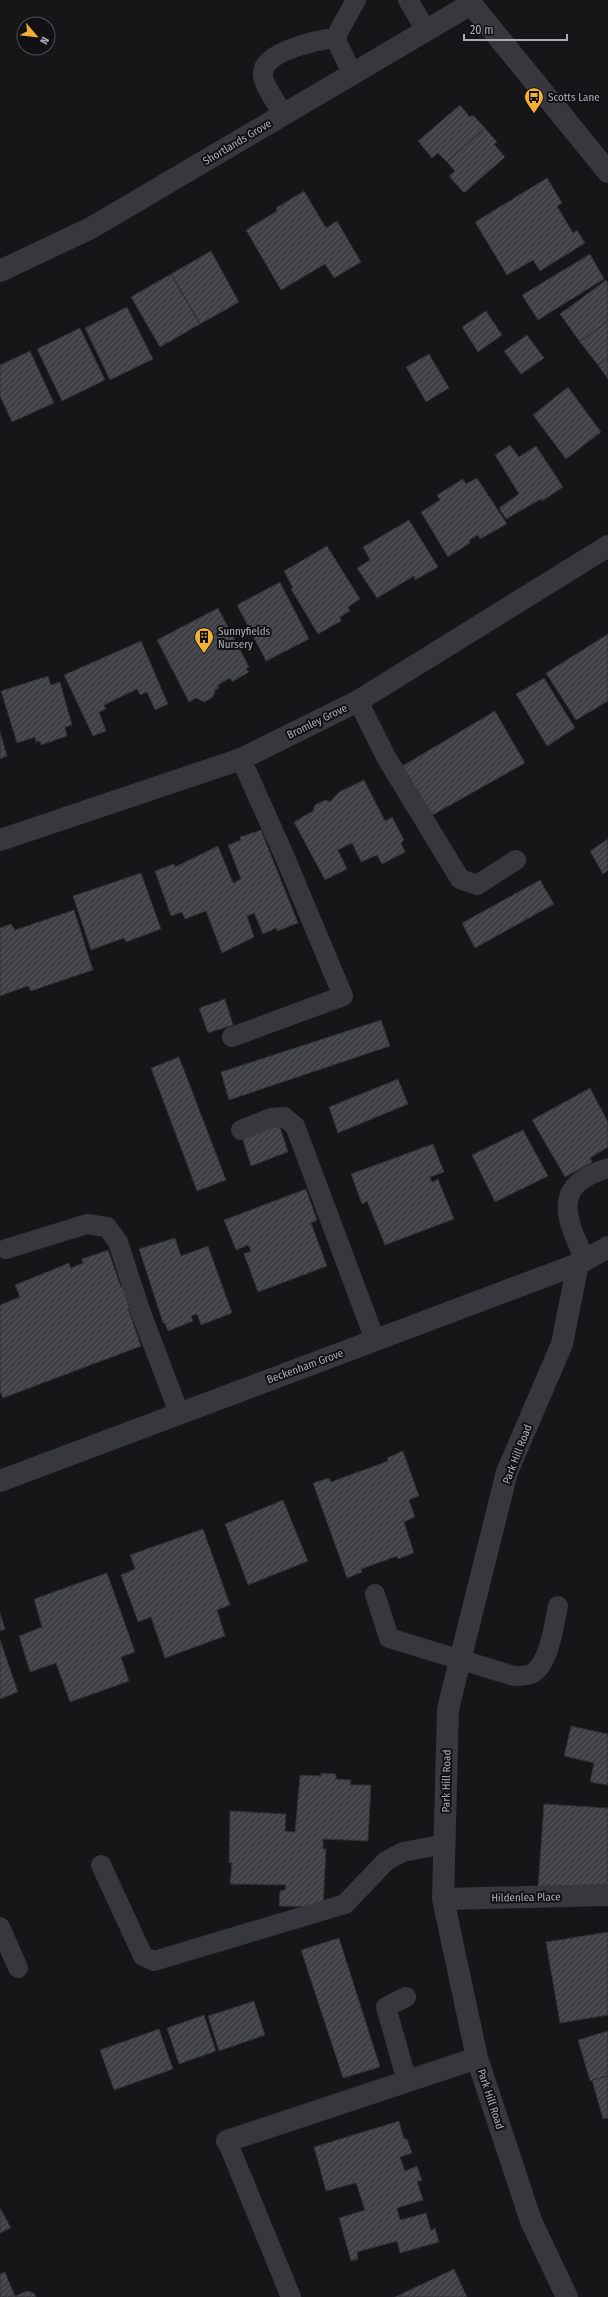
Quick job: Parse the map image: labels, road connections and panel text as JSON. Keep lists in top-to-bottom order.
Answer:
{
  "streets": {
    "street": [
      "Shortlands Grove",
      "Bromley Grove",
      "Beckenham Grove",
      "Park Hill Road",
      "Hildenlea Place"
    ]
  },
  "crossings": [
    ["Beckenham Grove", "Park Hill Road"],
    ["Park Hill Road", "Hildenlea Place"]
  ],
  "places": {
    "bus stop": ["Scotts Lane"],
    "building": ["Sunnyfields Nursery"]
  },
  "scale_bar": "20 m",
  "north": "bottom right"
}
